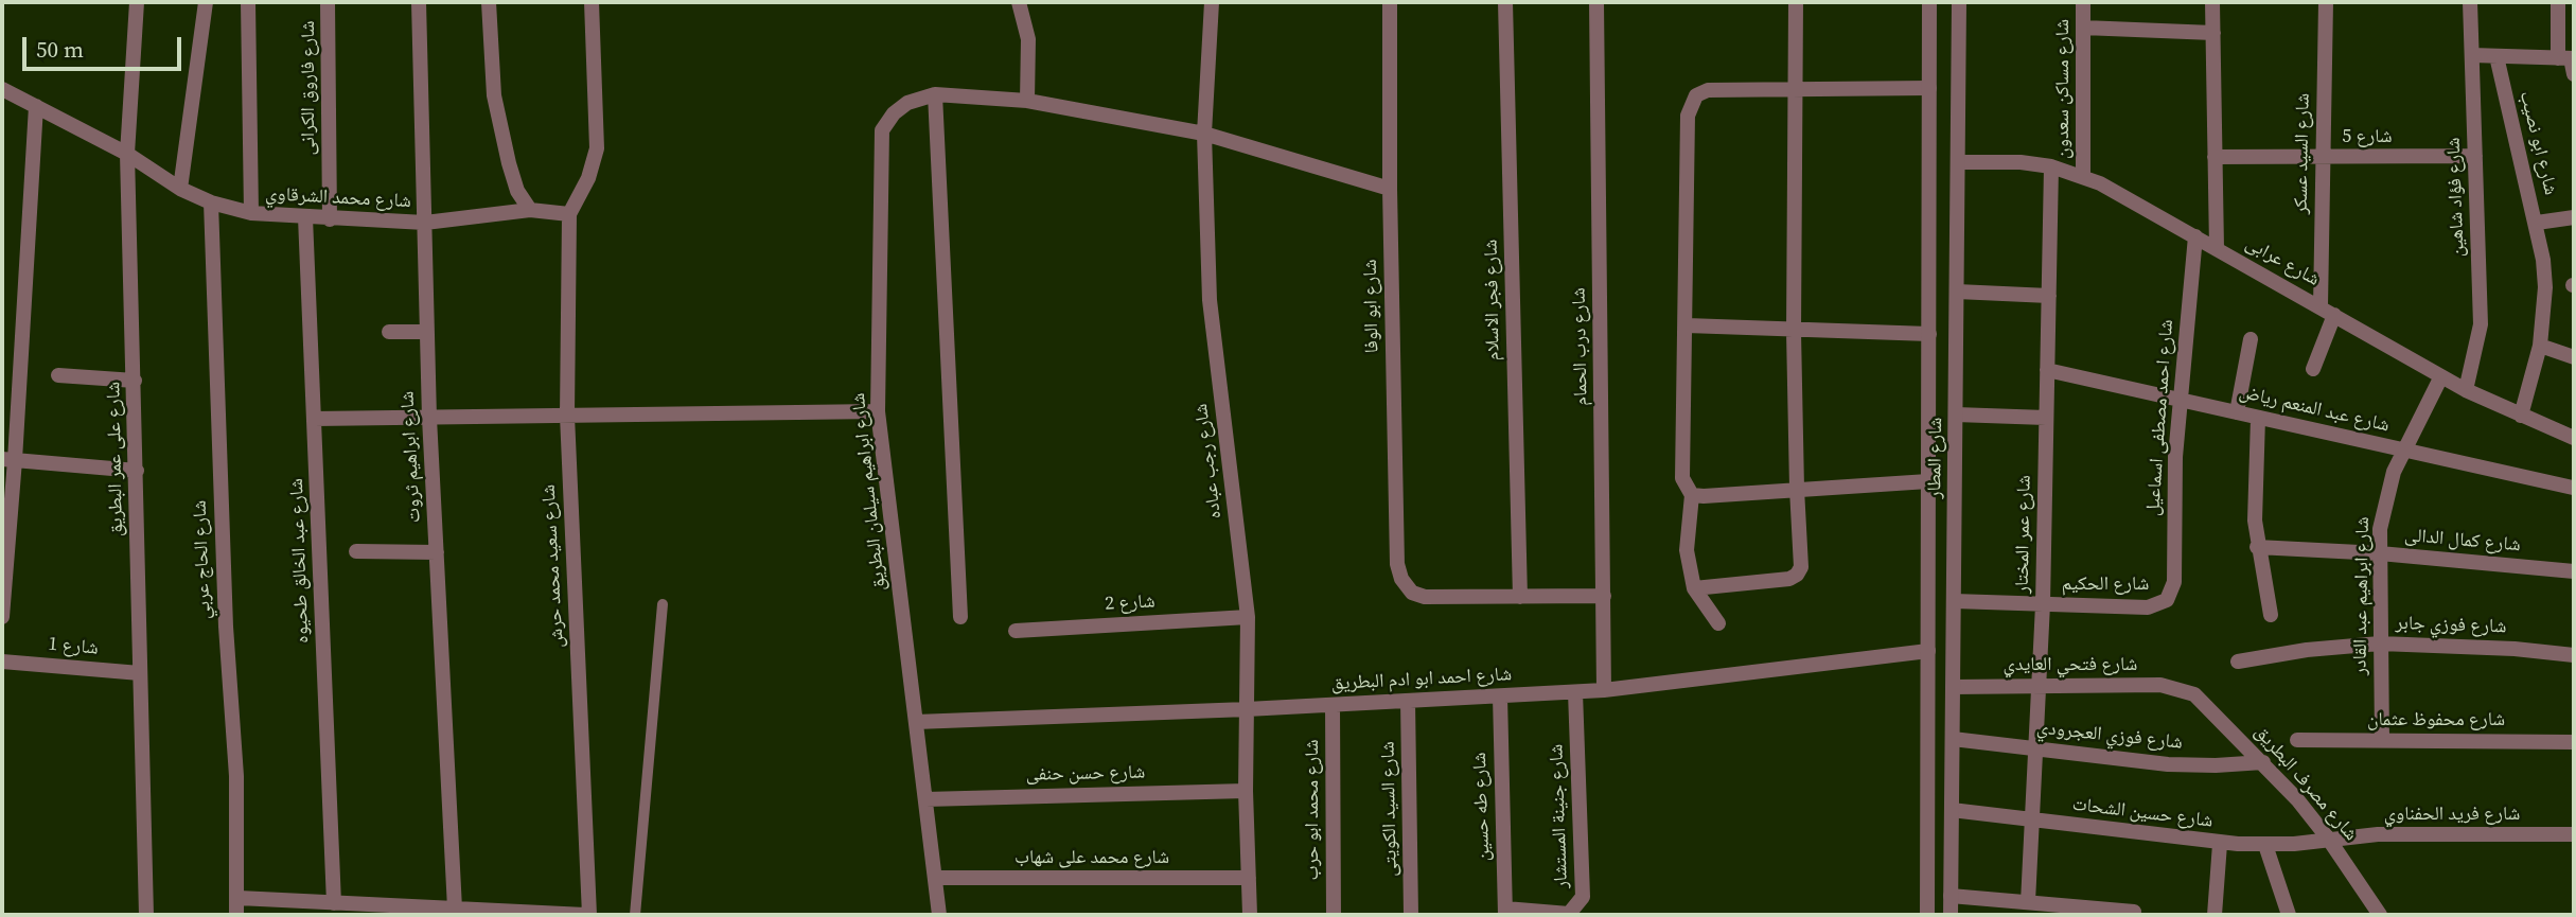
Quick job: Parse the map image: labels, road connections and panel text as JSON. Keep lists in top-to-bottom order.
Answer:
{
  "streets": {
    "street": [
      "شارع فاروق الكرانى",
      "شارع مساكن سعدون",
      "شارع 5",
      "شارع ابو نصيب",
      "شارع السيد عسكر",
      "شارع فؤاد شاهين",
      "شارع محمد الشرقاوي",
      "شارع عرابى",
      "شارع فجر الاسلام",
      "شارع ابو الوفا",
      "شارع درب الحمام",
      "شارع عبد المنعم رياض",
      "شارع احمد مصطفى اسماعيل",
      "شارع ابراهيم ثروت",
      "شارع المطار",
      "شارع على عمر البطريق",
      "شارع رجب عباده",
      "شارع ابراهيم سيلمان البطريق",
      "شارع عمر المختار",
      "شارع كمال الدالى",
      "شارع الحاج عربي",
      "شارع عبد الخالق طحيوه",
      "شارع سعيد محمد حرش",
      "شارع الحكيم",
      "شارع ابراهيم عبد القادر",
      "شارع 2",
      "شارع فوزي جابر",
      "شارع 1",
      "شارع فتحي العايدي",
      "شارع احمد ابو ادم البطريق",
      "شارع محفوظ عثمان",
      "شارع فوزي العجرودي",
      "شارع حسن حنفى",
      "شارع مصرف البطريق",
      "شارع طه حسين",
      "شارع السيد الكويتى",
      "شارع محمد ابو حرب",
      "شارع حسين الشحات",
      "شارع فريد الحفناوي",
      "شارع جنينة المستشار",
      "شارع محمد على شهاب"
    ]
  },
  "crossings": [
    ["شارع فاروق الكرانى", "شارع محمد الشرقاوي"],
    ["شارع مساكن سعدون", "شارع عرابى"],
    ["شارع 5", "شارع السيد عسكر"],
    ["شارع 5", "شارع فؤاد شاهين"],
    ["شارع ابو نصيب", "شارع عرابى"],
    ["شارع السيد عسكر", "شارع عرابى"],
    ["شارع فؤاد شاهين", "شارع عرابى"],
    ["شارع محمد الشرقاوي", "شارع ابراهيم ثروت"],
    ["شارع محمد الشرقاوي", "شارع على عمر البطريق"],
    ["شارع محمد الشرقاوي", "شارع الحاج عربي"],
    ["شارع محمد الشرقاوي", "شارع عبد الخالق طحيوه"],
    ["شارع محمد الشرقاوي", "شارع سعيد محمد حرش"],
    ["شارع عرابى", "شارع احمد مصطفى اسماعيل"],
    ["شارع عرابى", "شارع المطار"],
    ["شارع عرابى", "شارع عمر المختار"],
    ["شارع عرابى", "شارع ابراهيم عبد القادر"],
    ["شارع فجر الاسلام", "شارع ابو الوفا"],
    ["شارع درب الحمام", "شارع احمد ابو ادم البطريق"],
    ["شارع عبد المنعم رياض", "شارع احمد مصطفى اسماعيل"],
    ["شارع عبد المنعم رياض", "شارع عمر المختار"],
    ["شارع عبد المنعم رياض", "شارع ابراهيم عبد القادر"],
    ["شارع احمد مصطفى اسماعيل", "شارع الحكيم"],
    ["شارع المطار", "شارع الحكيم"],
    ["شارع المطار", "شارع فتحي العايدي"],
    ["شارع المطار", "شارع احمد ابو ادم البطريق"],
    ["شارع المطار", "شارع فوزي العجرودي"],
    ["شارع المطار", "شارع حسين الشحات"],
    ["شارع على عمر البطريق", "شارع 1"],
    ["شارع رجب عباده", "شارع 2"],
    ["شارع رجب عباده", "شارع احمد ابو ادم البطريق"],
    ["شارع رجب عباده", "شارع حسن حنفى"],
    ["شارع رجب عباده", "شارع محمد على شهاب"],
    ["شارع ابراهيم سيلمان البطريق", "شارع احمد ابو ادم البطريق"],
    ["شارع ابراهيم سيلمان البطريق", "شارع حسن حنفى"],
    ["شارع ابراهيم سيلمان البطريق", "شارع محمد على شهاب"],
    ["شارع عمر المختار", "شارع الحكيم"],
    ["شارع عمر المختار", "شارع فتحي العايدي"],
    ["شارع عمر المختار", "شارع فوزي العجرودي"],
    ["شارع عمر المختار", "شارع حسين الشحات"],
    ["شارع كمال الدالى", "شارع ابراهيم عبد القادر"],
    ["شارع ابراهيم عبد القادر", "شارع فوزي جابر"],
    ["شارع ابراهيم عبد القادر", "شارع محفوظ عثمان"],
    ["شارع فتحي العايدي", "شارع مصرف البطريق"],
    ["شارع احمد ابو ادم البطريق", "شارع طه حسين"],
    ["شارع احمد ابو ادم البطريق", "شارع السيد الكويتى"],
    ["شارع احمد ابو ادم البطريق", "شارع محمد ابو حرب"],
    ["شارع احمد ابو ادم البطريق", "شارع جنينة المستشار"],
    ["شارع فوزي العجرودي", "شارع مصرف البطريق"],
    ["شارع مصرف البطريق", "شارع حسين الشحات"],
    ["شارع مصرف البطريق", "شارع فريد الحفناوي"],
    ["شارع طه حسين", "شارع جنينة المستشار"],
    ["شارع حسين الشحات", "شارع فريد الحفناوي"]
  ],
  "scale_bar": "50 m"
}
